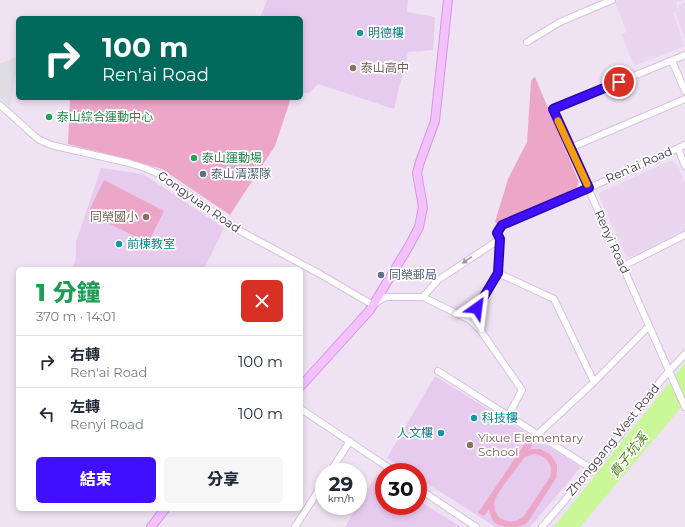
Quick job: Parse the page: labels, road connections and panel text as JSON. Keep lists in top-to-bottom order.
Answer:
{
  "streets": {
    "street": [
      "Ren'ai Road",
      "Gongyuan Road",
      "Renyi Road",
      "Zhonggang West Road"
    ]
  },
  "crossings": [
    ["Ren'ai Road", "Renyi Road"],
    ["Renyi Road", "Zhonggang West Road"]
  ],
  "water": ["貴子坑溪"],
  "places": [
    "明德樓",
    "泰山高中",
    "泰山綜合運動中心",
    "泰山運動場",
    "泰山清潔隊",
    "同榮國小",
    "前棟教室",
    "同榮郵局",
    "科技樓",
    "人文樓",
    "Yixue Elementary School"
  ],
  "page": {
    "turn": ["100 m", "Ren'ai Road"],
    "heading": ["1 分鐘", "370 m · 14:01"],
    "list": [
      {
        "name": "右轉",
        "note": "Ren'ai Road",
        "value": "100 m"
      },
      {
        "name": "左轉",
        "note": "Renyi Road",
        "value": "100 m"
      }
    ],
    "buttons": ["結束", "分享"],
    "speed": "29 km/h",
    "limit": "30"
  }
}
